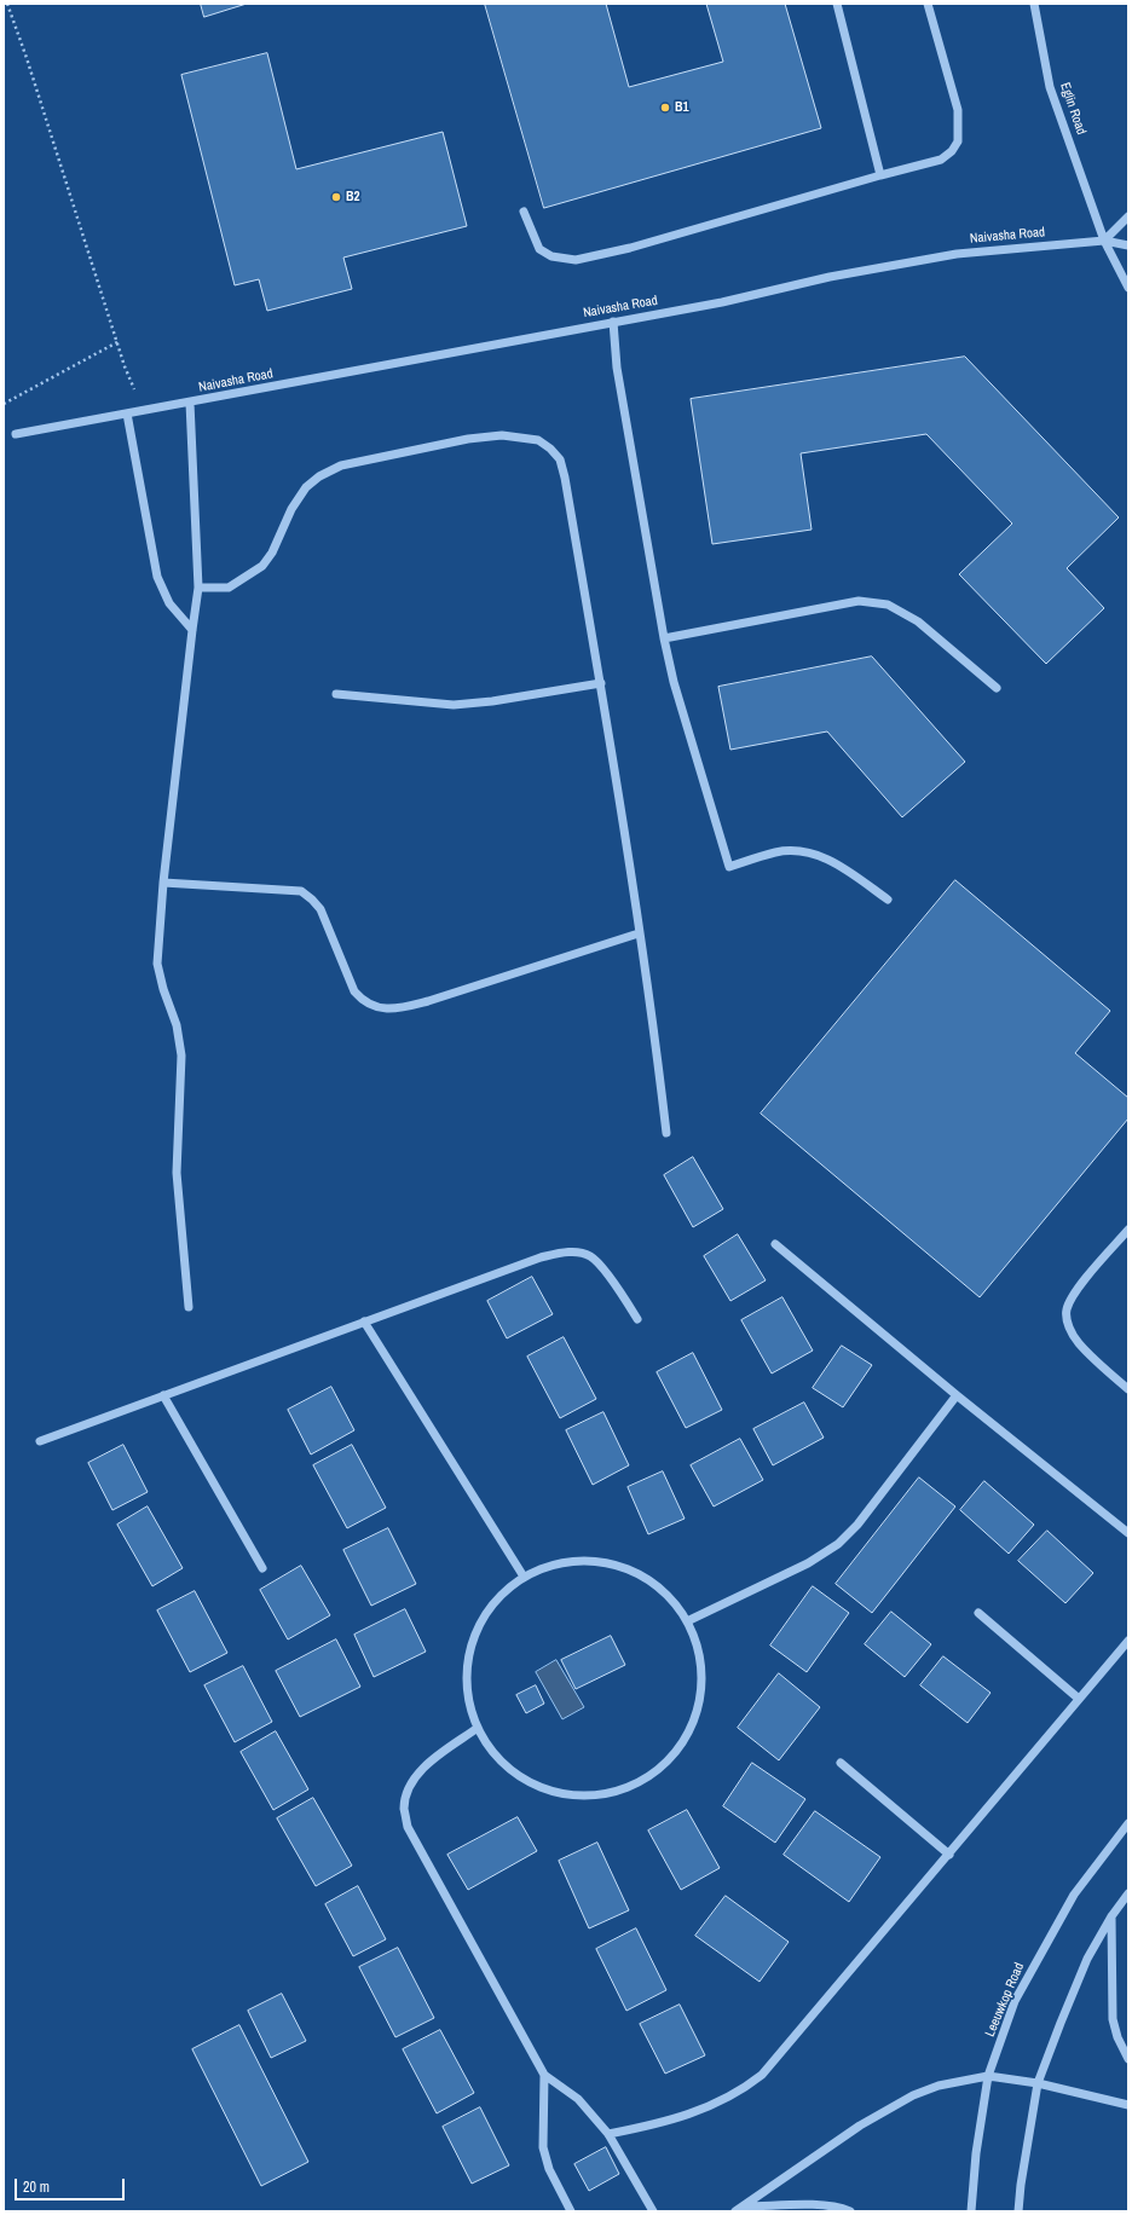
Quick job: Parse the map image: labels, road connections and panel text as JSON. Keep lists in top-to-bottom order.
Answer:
{
  "streets": {
    "street": ["Eglin Road", "Naivasha Road", "Leeuwkop Road"]
  },
  "crossings": [
    ["Eglin Road", "Naivasha Road"]
  ],
  "places": ["B1", "B2"],
  "scale_bar": "20 m"
}
